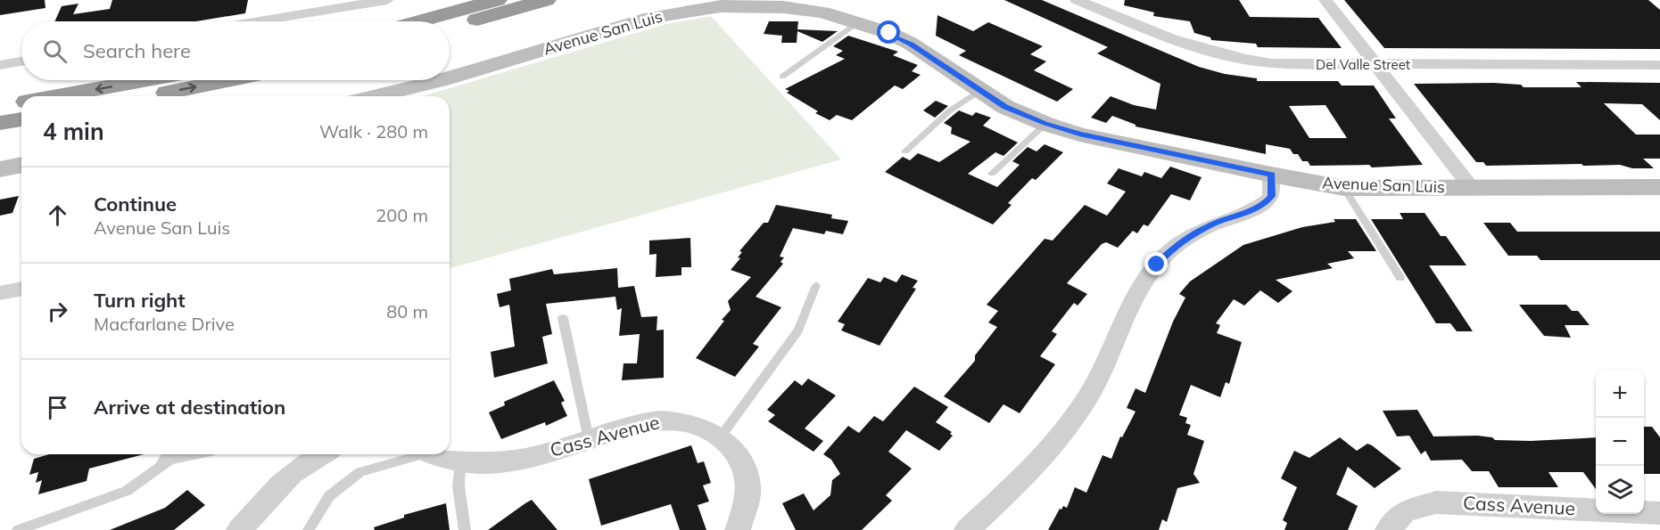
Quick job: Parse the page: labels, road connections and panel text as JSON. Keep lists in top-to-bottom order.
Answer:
{
  "streets": {
    "street": ["Avenue San Luis", "Del Valle Street", "Cass Avenue"]
  },
  "page": {
    "search": "Search here",
    "heading": ["4 min", "Walk · 280 m"],
    "list": [
      ["Continue", "Avenue San Luis", "200 m"],
      ["Turn right", "Macfarlane Drive", "80 m"],
      "Arrive at destination"
    ],
    "map_buttons": ["+", "−"]
  }
}
